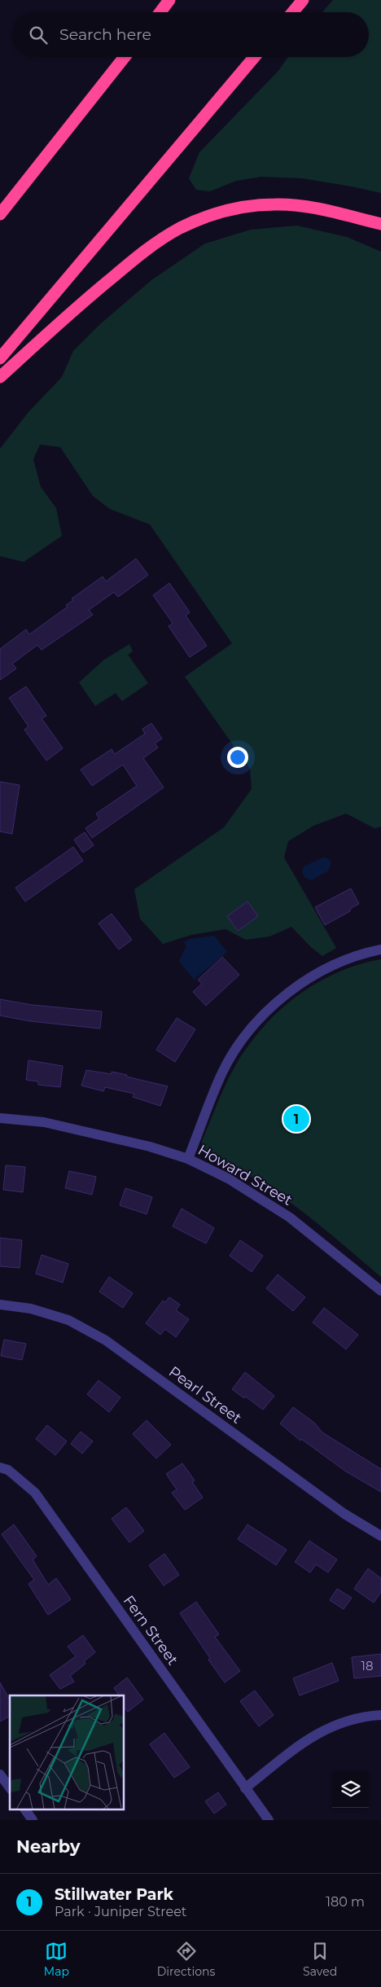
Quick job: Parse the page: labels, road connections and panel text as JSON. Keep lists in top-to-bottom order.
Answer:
{
  "streets": {
    "street": ["Howard Street", "Pearl Street", "Fern Street"]
  },
  "house_numbers": ["18"],
  "page": {
    "search": "Search here",
    "pins": "1",
    "heading": "Nearby",
    "list": [
      {
        "mark": "1",
        "name": "Stillwater Park",
        "note": "Park · Juniper Street",
        "value": "180 m"
      }
    ],
    "nav": ["Map", "Directions", "Saved"]
  }
}
